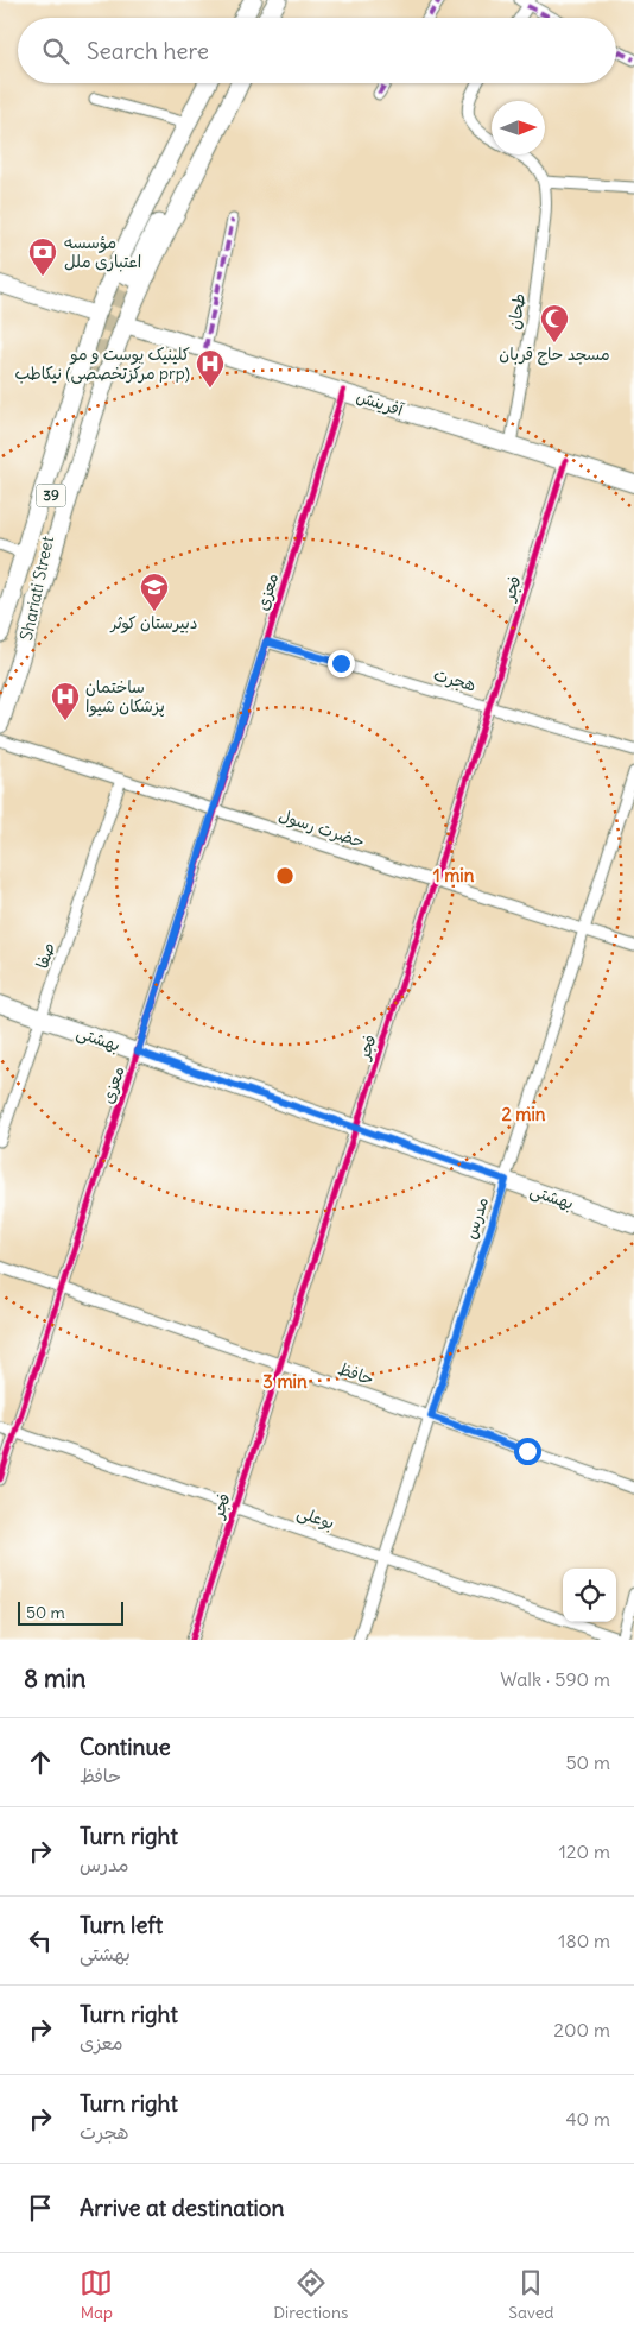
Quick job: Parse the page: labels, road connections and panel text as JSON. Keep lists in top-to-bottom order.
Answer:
{
  "streets": {
    "main road": ["39", "Shariati Street"],
    "street": [
      "طحان",
      "آفرینش",
      "فجر",
      "معزی",
      "هجرت",
      "حضرت رسول",
      "صفا",
      "بهشتی",
      "مدرس",
      "حافظ",
      "بوعلی"
    ]
  },
  "crossings": [
    ["طحان", "آفرینش"],
    ["آفرینش", "فجر"],
    ["آفرینش", "معزی"],
    ["فجر", "هجرت"],
    ["فجر", "حضرت رسول"],
    ["فجر", "بهشتی"],
    ["فجر", "حافظ"],
    ["فجر", "بوعلی"],
    ["معزی", "هجرت"],
    ["معزی", "حضرت رسول"],
    ["معزی", "بهشتی"],
    ["معزی", "حافظ"],
    ["معزی", "بوعلی"],
    ["حضرت رسول", "صفا"],
    ["حضرت رسول", "مدرس"],
    ["صفا", "بهشتی"],
    ["بهشتی", "مدرس"],
    ["مدرس", "حافظ"],
    ["مدرس", "بوعلی"]
  ],
  "places": {
    "bank": ["مؤسسه اعتباری ملل"],
    "mosque": ["مسجد حاج قربان"],
    "hospital": ["کلینیک پوست و مو نیکاطب (مرکزتخصصی prp)", "ساختمان پزشکان شیوا"],
    "school or university": ["دبیرستان کوثر"]
  },
  "scale_bar": "50 m",
  "north": "right",
  "page": {
    "search": "Search here",
    "scale": "50 m",
    "heading": ["8 min", "Walk · 590 m"],
    "list": [
      ["Continue", "حافظ", "50 m"],
      ["Turn right", "مدرس", "120 m"],
      ["Turn left", "بهشتی", "180 m"],
      ["Turn right", "معزی", "200 m"],
      ["Turn right", "هجرت", "40 m"],
      "Arrive at destination"
    ],
    "nav": ["Map", "Directions", "Saved"]
  },
  "rings": ["1 min", "2 min", "3 min"]
}
